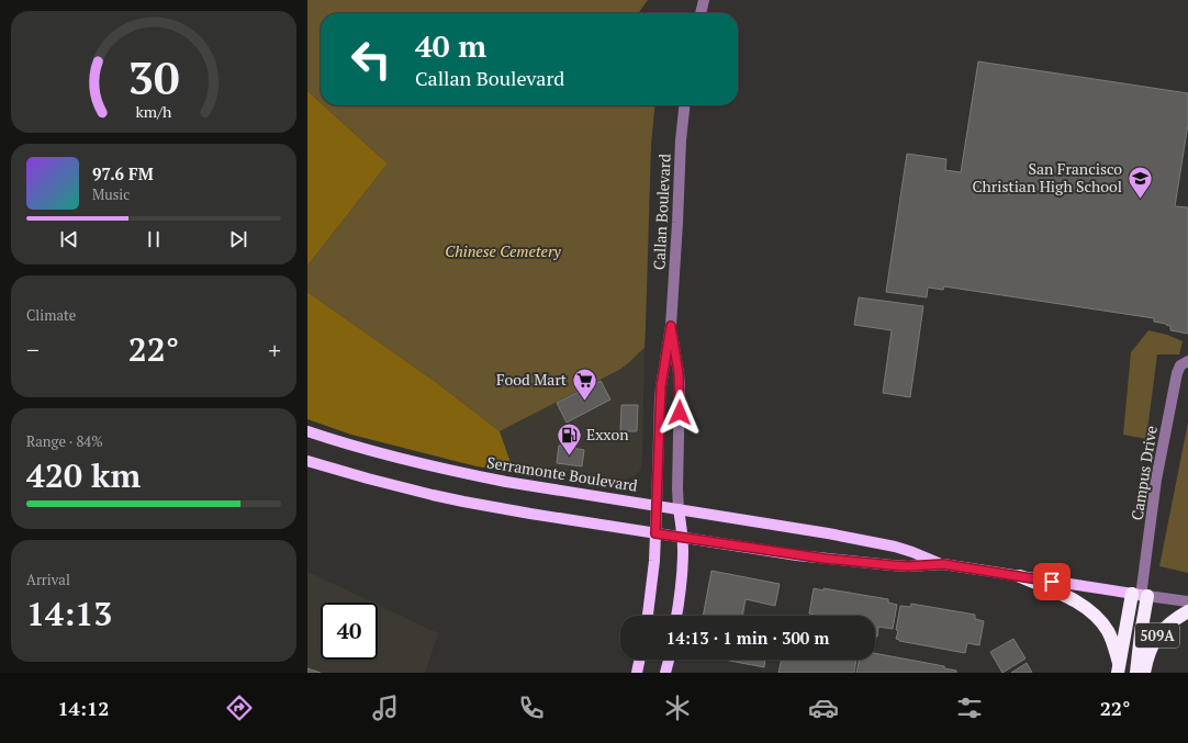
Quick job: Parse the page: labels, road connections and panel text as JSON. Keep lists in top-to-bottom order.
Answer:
{
  "streets": {
    "highway": ["509A"],
    "main road": ["Callan Boulevard", "Serramonte Boulevard"],
    "street": ["Campus Drive"]
  },
  "crossings": [
    ["Callan Boulevard", "Serramonte Boulevard"],
    ["Campus Drive", "Serramonte Boulevard"],
    ["Campus Drive", "509A"],
    ["Serramonte Boulevard", "509A"]
  ],
  "parks": ["Chinese Cemetery"],
  "places": {
    "school or university": ["San Francisco Christian High School"],
    "supermarket": ["Food Mart"],
    "fuel station": ["Exxon"]
  },
  "page": {
    "turn": ["40 m", "Callan Boulevard"],
    "song": ["97.6 FM", "Music"],
    "tile": [
      "Climate",
      ["Range · 84%", "420 km"],
      ["Arrival", "14:13"]
    ],
    "heat": ["−", "22°", "+"],
    "limit": "40",
    "trip": "14:13 · 1 min · 300 m",
    "tabs": ["14:12", "22°"],
    "gauge": ["30", "km/h"]
  }
}
